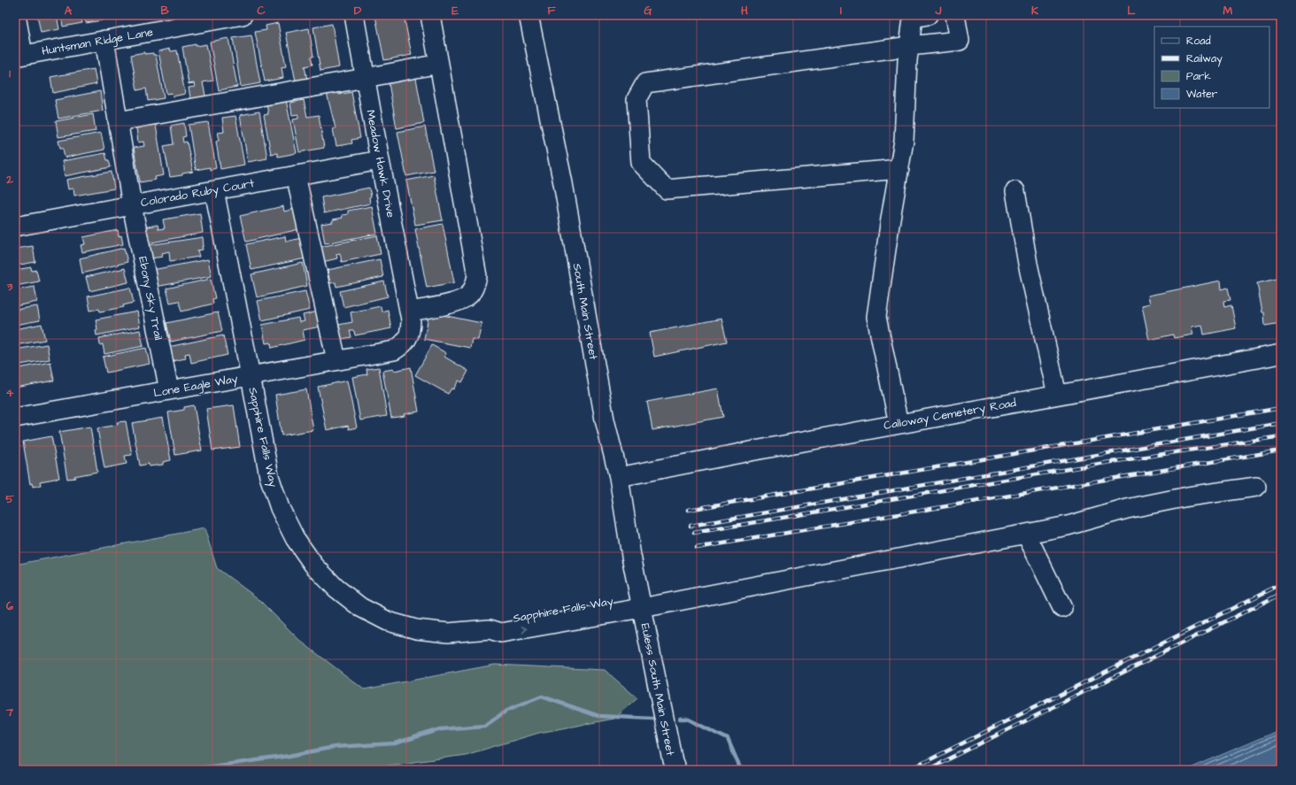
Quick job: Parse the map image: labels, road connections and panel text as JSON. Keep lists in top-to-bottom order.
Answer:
{
  "streets": {
    "street": [
      "Huntsman Ridge Lane",
      "Meadow Hawk Drive",
      "Colorado Ruby Court",
      "Ebony Sky Trail",
      "South Main Street",
      "Lone Eagle Way",
      "Calloway Cemetery Road",
      "Sapphire Falls Way",
      "Euless South Main Street"
    ]
  },
  "crossings": [
    ["Huntsman Ridge Lane", "Ebony Sky Trail"],
    ["Meadow Hawk Drive", "Colorado Ruby Court"],
    ["Meadow Hawk Drive", "Lone Eagle Way"],
    ["Colorado Ruby Court", "Ebony Sky Trail"],
    ["Colorado Ruby Court", "Sapphire Falls Way"],
    ["Ebony Sky Trail", "Lone Eagle Way"],
    ["South Main Street", "Calloway Cemetery Road"],
    ["South Main Street", "Sapphire Falls Way"],
    ["South Main Street", "Euless South Main Street"],
    ["Lone Eagle Way", "Sapphire Falls Way"],
    ["Sapphire Falls Way", "Euless South Main Street"]
  ],
  "legend": [
    "Road",
    "Railway",
    "Park",
    "Water"
  ],
  "grid": {
    "columns": [
      "A",
      "B",
      "C",
      "D",
      "E",
      "F",
      "G",
      "H",
      "I",
      "J",
      "K",
      "L",
      "M"
    ],
    "rows": [
      "1",
      "2",
      "3",
      "4",
      "5",
      "6",
      "7"
    ]
  }
}
